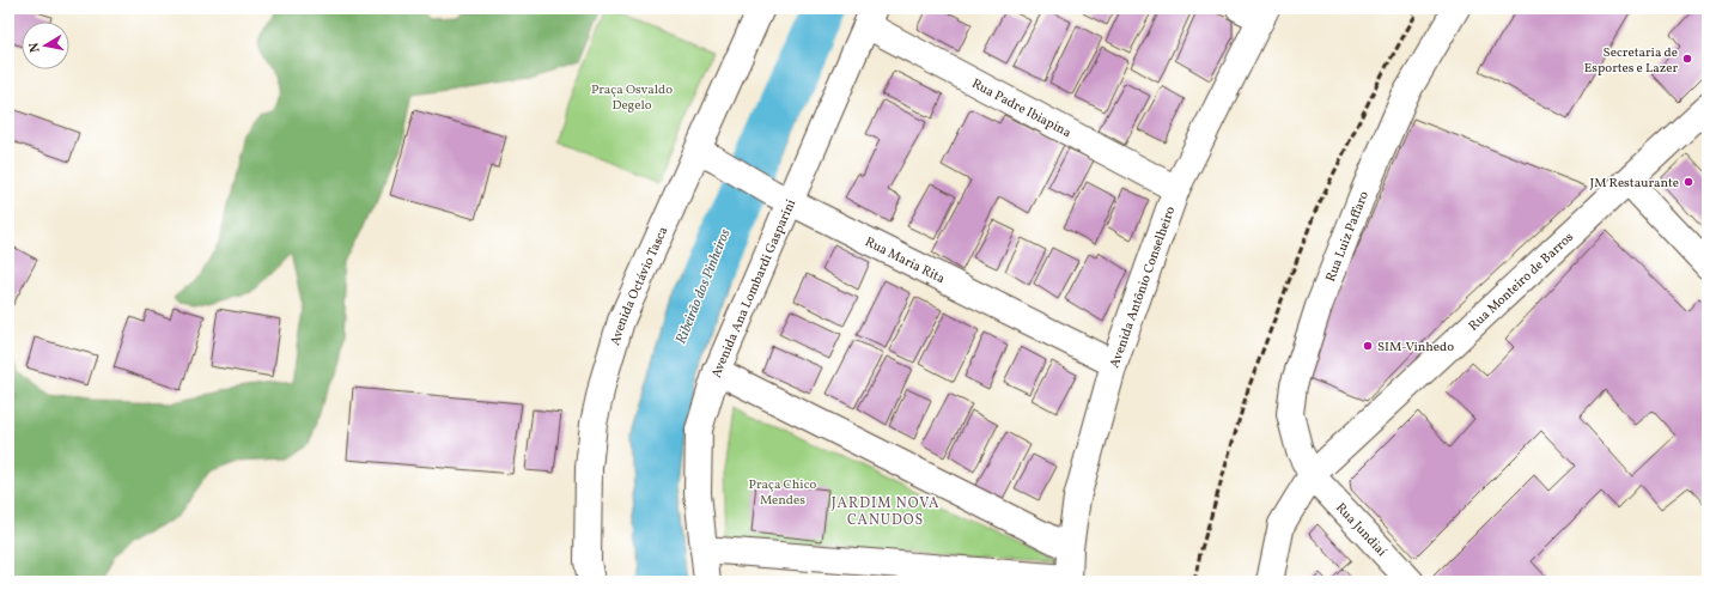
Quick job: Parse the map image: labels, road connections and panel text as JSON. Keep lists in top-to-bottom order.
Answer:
{
  "streets": {
    "street": [
      "Rua Padre Ibiapina",
      "Rua Luiz Paffaro",
      "Rua Maria Rita",
      "Rua Monteiro de Barros",
      "Avenida Octávio Tasca",
      "Avenida Antônio Conselheiro",
      "Avenida Ana Lombardi Gasparini",
      "Rua Jundiaí"
    ]
  },
  "crossings": [
    ["Rua Padre Ibiapina", "Avenida Antônio Conselheiro"],
    ["Rua Padre Ibiapina", "Avenida Ana Lombardi Gasparini"],
    ["Rua Luiz Paffaro", "Rua Monteiro de Barros"],
    ["Rua Luiz Paffaro", "Rua Jundiaí"],
    ["Rua Maria Rita", "Avenida Octávio Tasca"],
    ["Rua Maria Rita", "Avenida Antônio Conselheiro"],
    ["Rua Maria Rita", "Avenida Ana Lombardi Gasparini"],
    ["Rua Monteiro de Barros", "Rua Jundiaí"]
  ],
  "districts": ["JARDIM NOVA CANUDOS"],
  "water": ["Ribeirão dos Pinheiros"],
  "parks": ["Praça Osvaldo Degelo", "Praça Chico Mendes"],
  "places": ["Secretaria de Esportes e Lazer", "JM Restaurante", "SIM-Vinhedo"],
  "north": "left"
}
